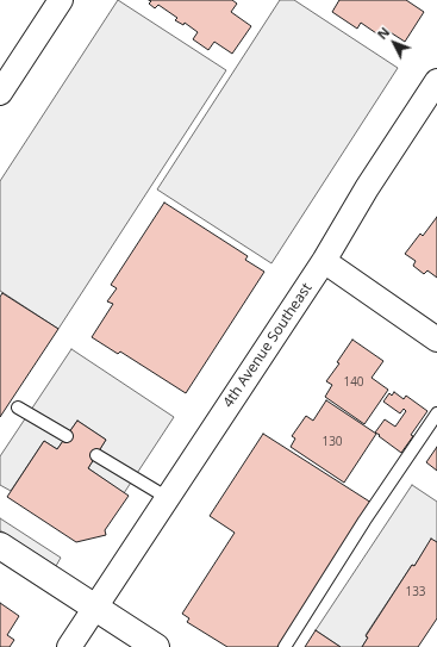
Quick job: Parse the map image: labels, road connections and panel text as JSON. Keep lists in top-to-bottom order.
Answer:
{
  "streets": {
    "street": ["4th Avenue Southeast"]
  },
  "house_numbers": ["140", "130", "133"],
  "north": "top left"
}
